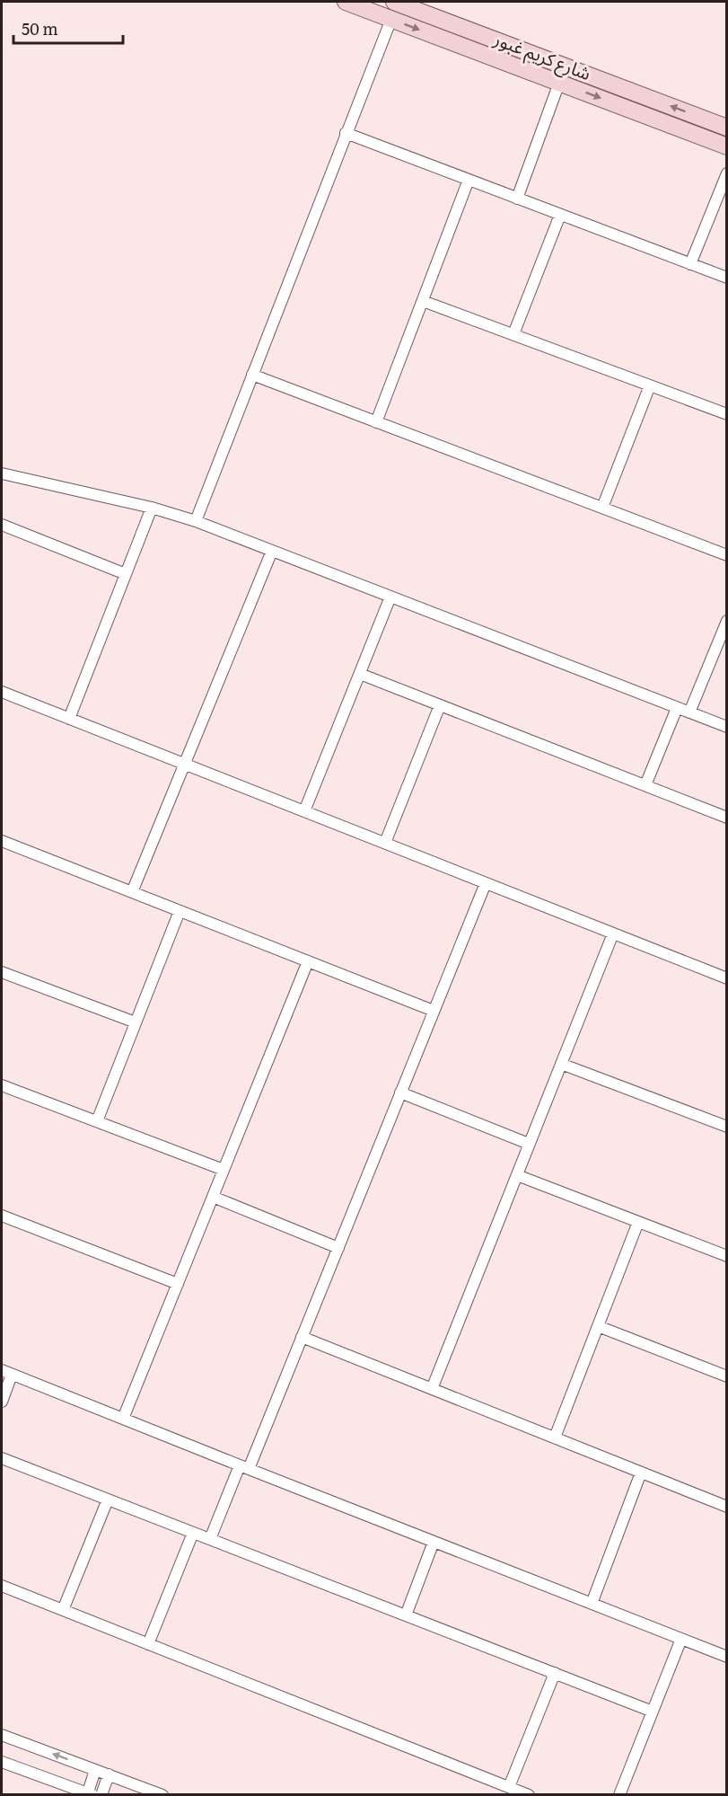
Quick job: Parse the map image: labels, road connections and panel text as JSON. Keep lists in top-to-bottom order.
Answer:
{
  "streets": {
    "street": ["شارع كريم غبور"]
  },
  "scale_bar": "50 m"
}
